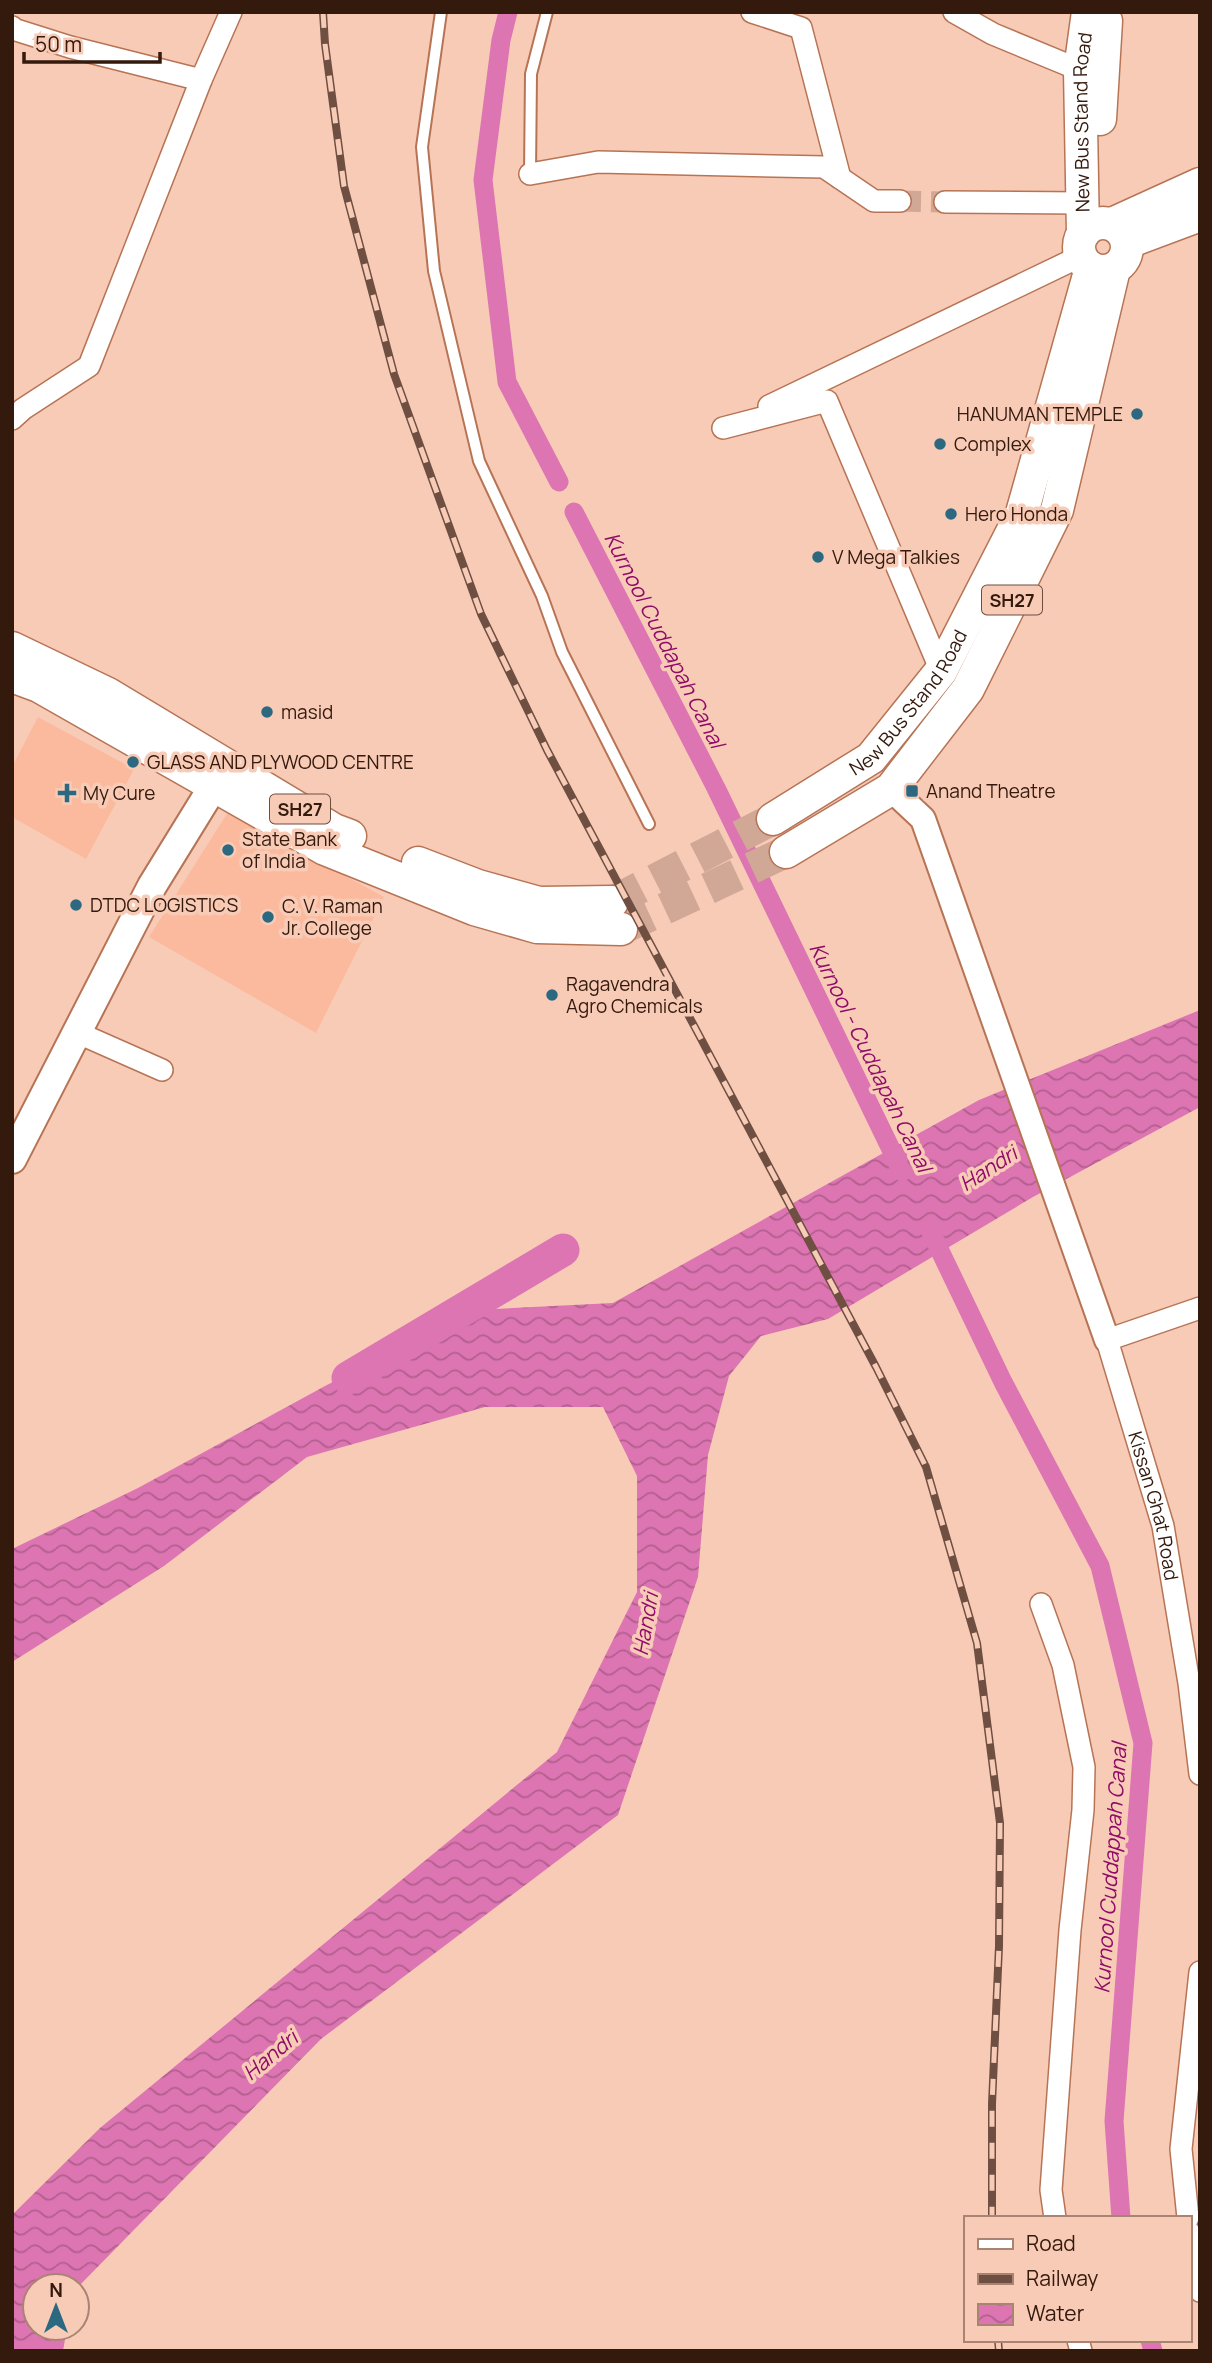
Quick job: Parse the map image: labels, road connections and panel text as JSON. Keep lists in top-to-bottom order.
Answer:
{
  "streets": {
    "main road": ["New Bus Stand Road", "SH27"],
    "street": ["Kissan Ghat Road"]
  },
  "water": [
    "Kurnool Cuddapah Canal",
    "Kurnool - Cuddapah Canal",
    "Handri",
    "Kurnool Cuddappah Canal"
  ],
  "places": {
    "other": [
      "HANUMAN TEMPLE",
      "Complex",
      "Hero Honda",
      "V Mega Talkies",
      "masid",
      "GLASS AND PLYWOOD CENTRE",
      "State Bank of India",
      "DTDC LOGISTICS",
      "C. V. Raman Jr. College",
      "Ragavendra Agro Chemicals"
    ],
    "transit": ["Anand Theatre"],
    "health": ["My Cure"]
  },
  "legend": ["Road", "Railway", "Water"],
  "scale_bar": "50 m",
  "north": "top"
}
